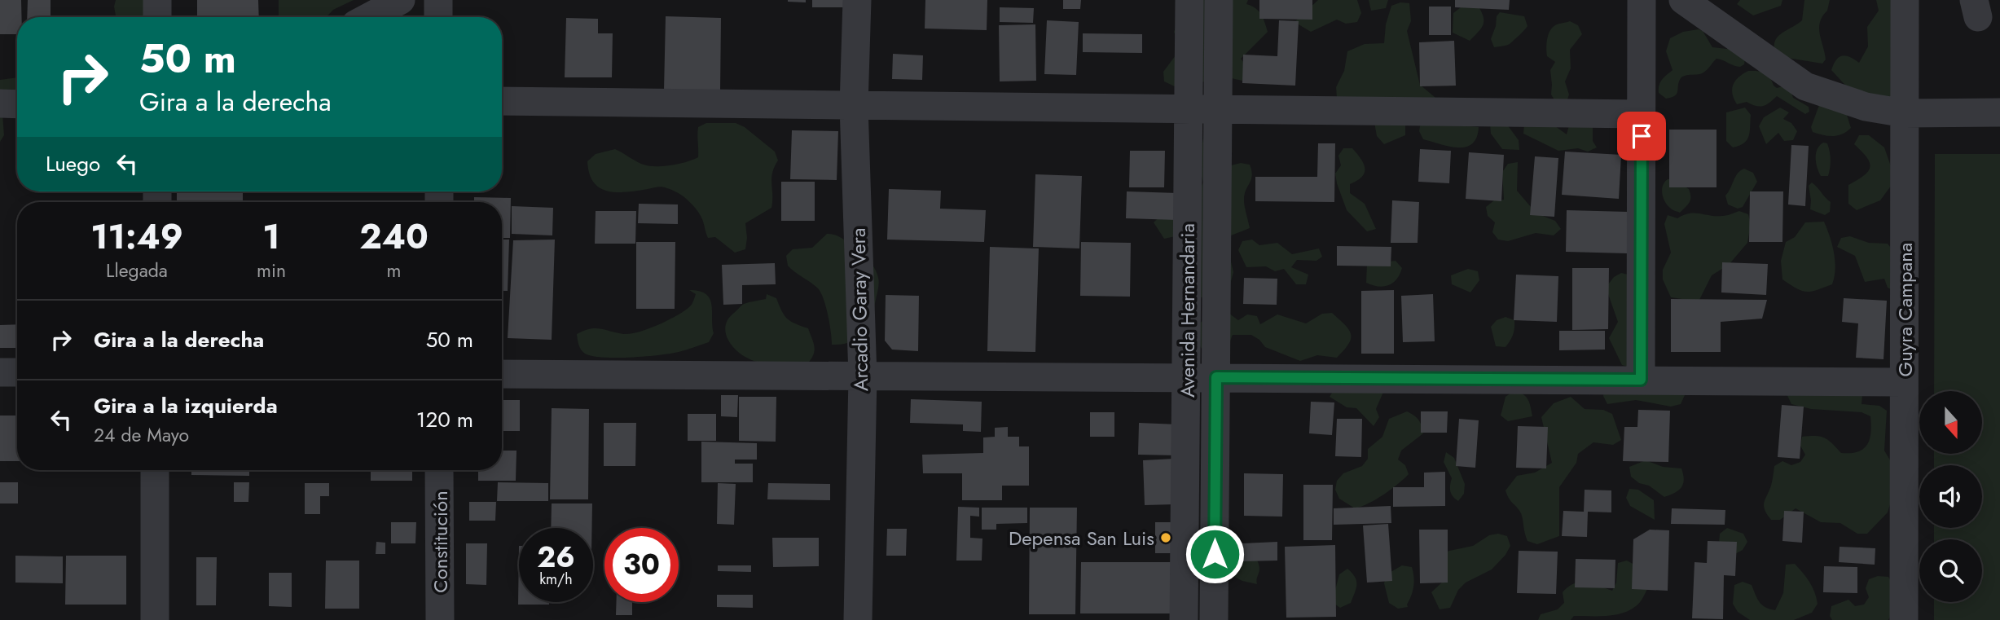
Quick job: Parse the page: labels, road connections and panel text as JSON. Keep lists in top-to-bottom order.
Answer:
{
  "streets": {
    "street": [
      "Arcadio Garay Vera",
      "Guyra Campana",
      "Avenida Hernandaria",
      "Constitución"
    ]
  },
  "places": ["Depensa San Luis"],
  "north": "bottom",
  "page": {
    "turn": ["50 m", "Gira a la derecha"],
    "then": "Luego",
    "eta": [
      "11:49",
      "Llegada",
      "1",
      "min",
      "240",
      "m"
    ],
    "list": [
      {
        "name": "Gira a la derecha",
        "value": "50 m"
      },
      {
        "name": "Gira a la izquierda",
        "note": "24 de Mayo",
        "value": "120 m"
      }
    ],
    "speed": "26 km/h",
    "limit": "30"
  }
}
